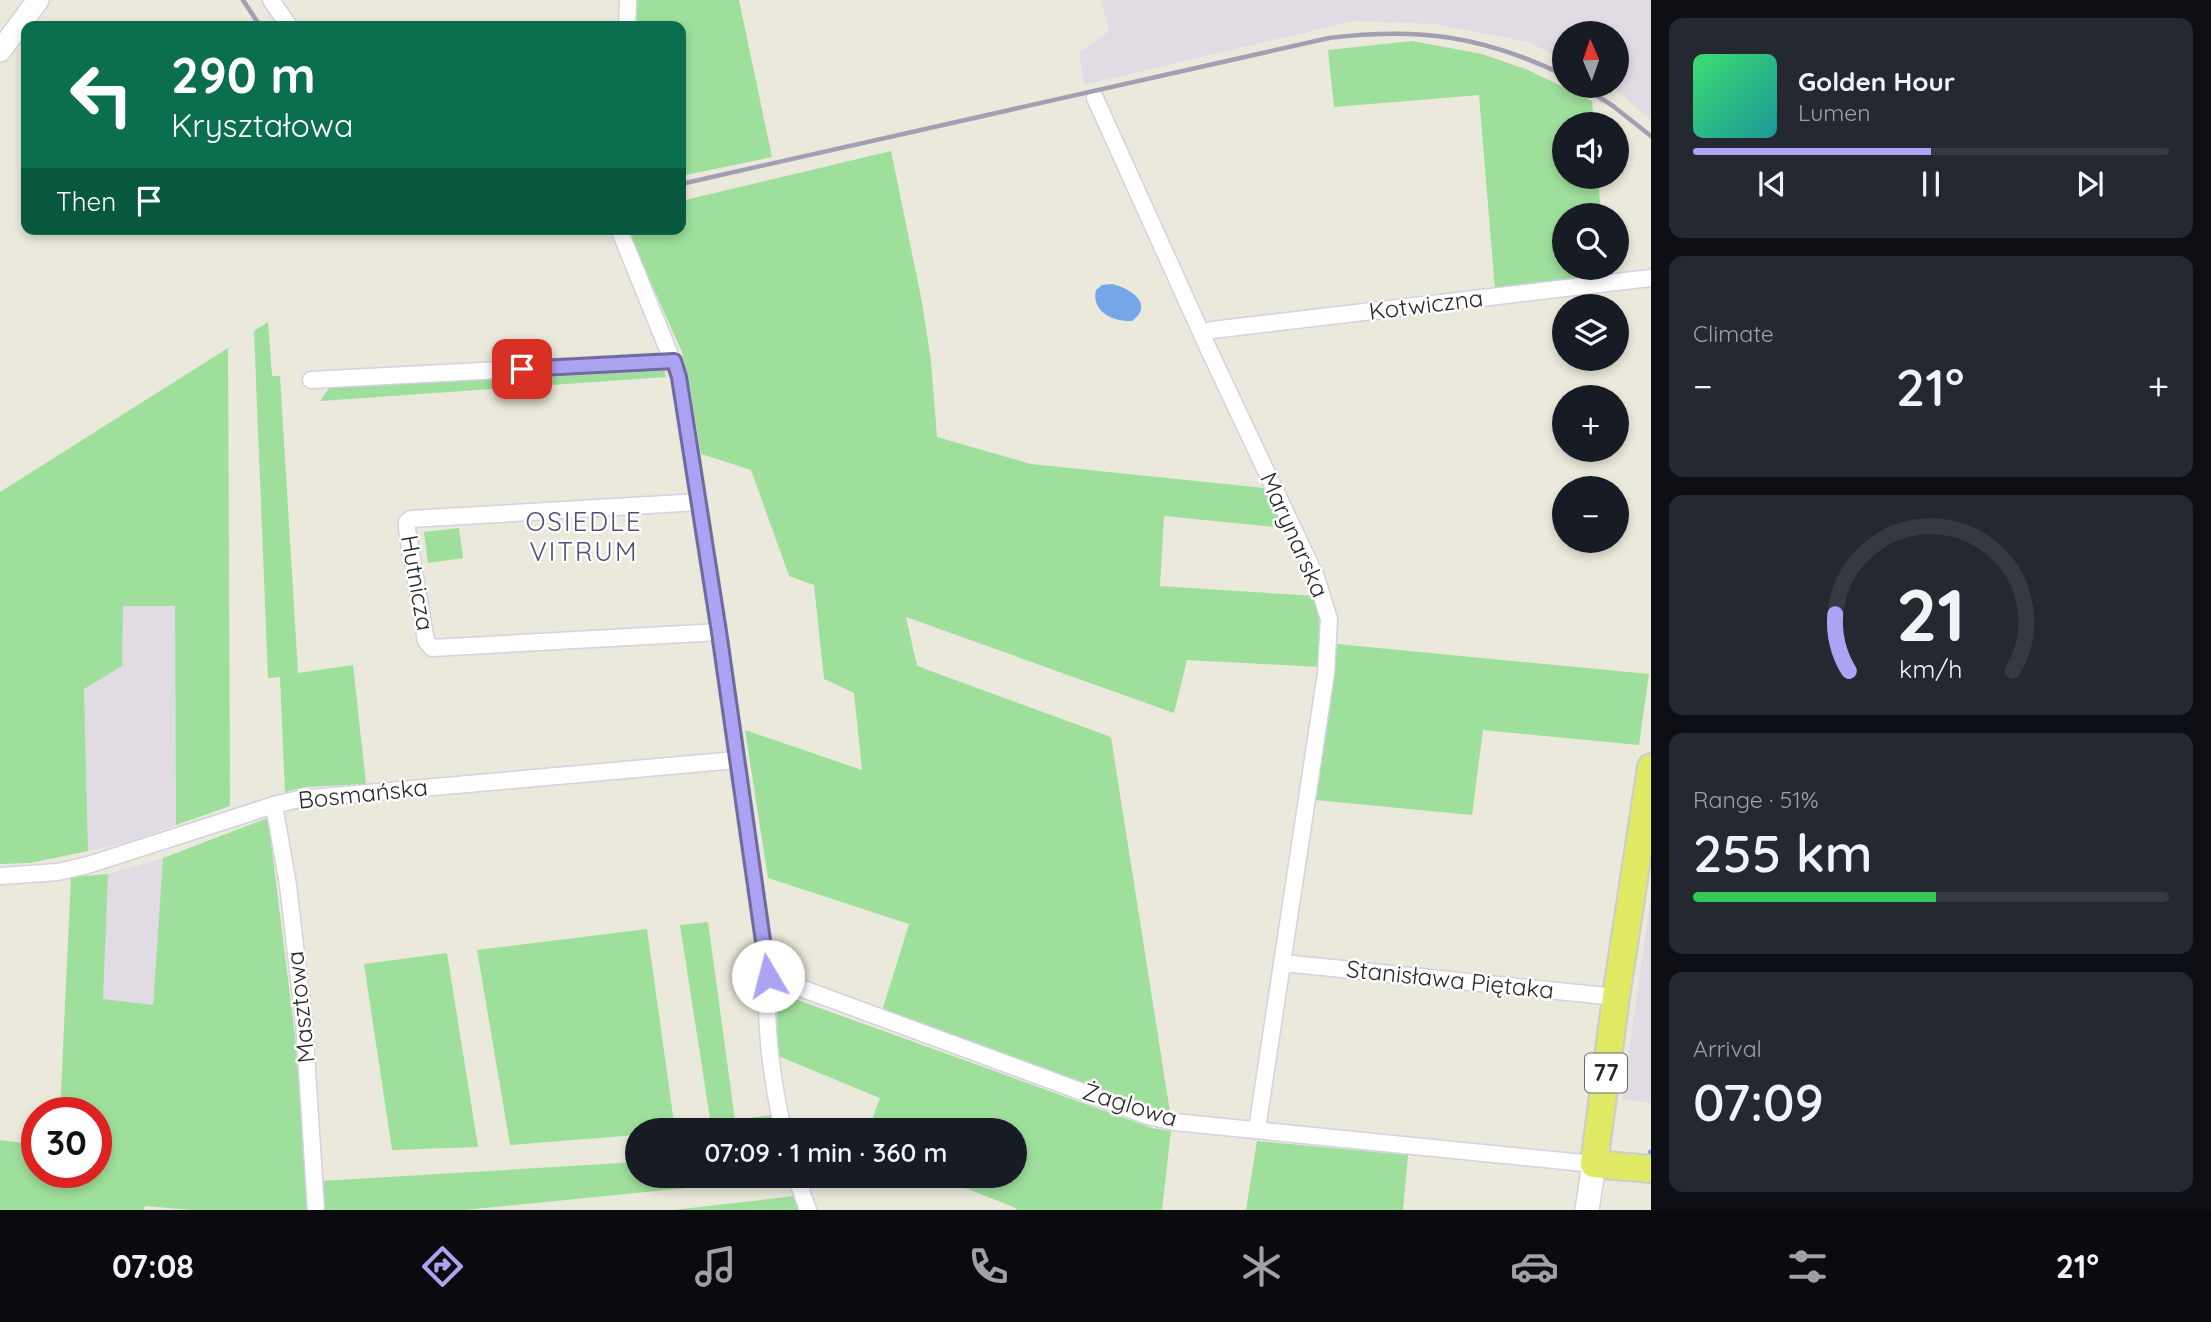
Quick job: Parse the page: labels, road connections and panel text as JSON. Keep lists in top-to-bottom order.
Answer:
{
  "streets": {
    "main road": ["77"],
    "street": [
      "Kotwiczna",
      "Marynarska",
      "Hutnicza",
      "Bosmańska",
      "Stanisława Piętaka",
      "Masztowa",
      "Żaglowa"
    ]
  },
  "crossings": [
    ["Kotwiczna", "Marynarska"],
    ["Marynarska", "Stanisława Piętaka"],
    ["Marynarska", "Żaglowa"],
    ["Bosmańska", "Masztowa"],
    ["Stanisława Piętaka", "77"],
    ["77", "Żaglowa"]
  ],
  "districts": ["OSIEDLE VITRUM"],
  "north": "top",
  "page": {
    "map_buttons": ["+", "−"],
    "turn": ["290 m", "Kryształowa"],
    "song": ["Golden Hour", "Lumen"],
    "then": "Then",
    "tile": [
      "Climate",
      ["Range · 51%", "255 km"],
      ["Arrival", "07:09"]
    ],
    "heat": ["−", "21°", "+"],
    "limit": "30",
    "trip": "07:09 · 1 min · 360 m",
    "tabs": ["07:08", "21°"],
    "gauge": ["21", "km/h"]
  }
}
